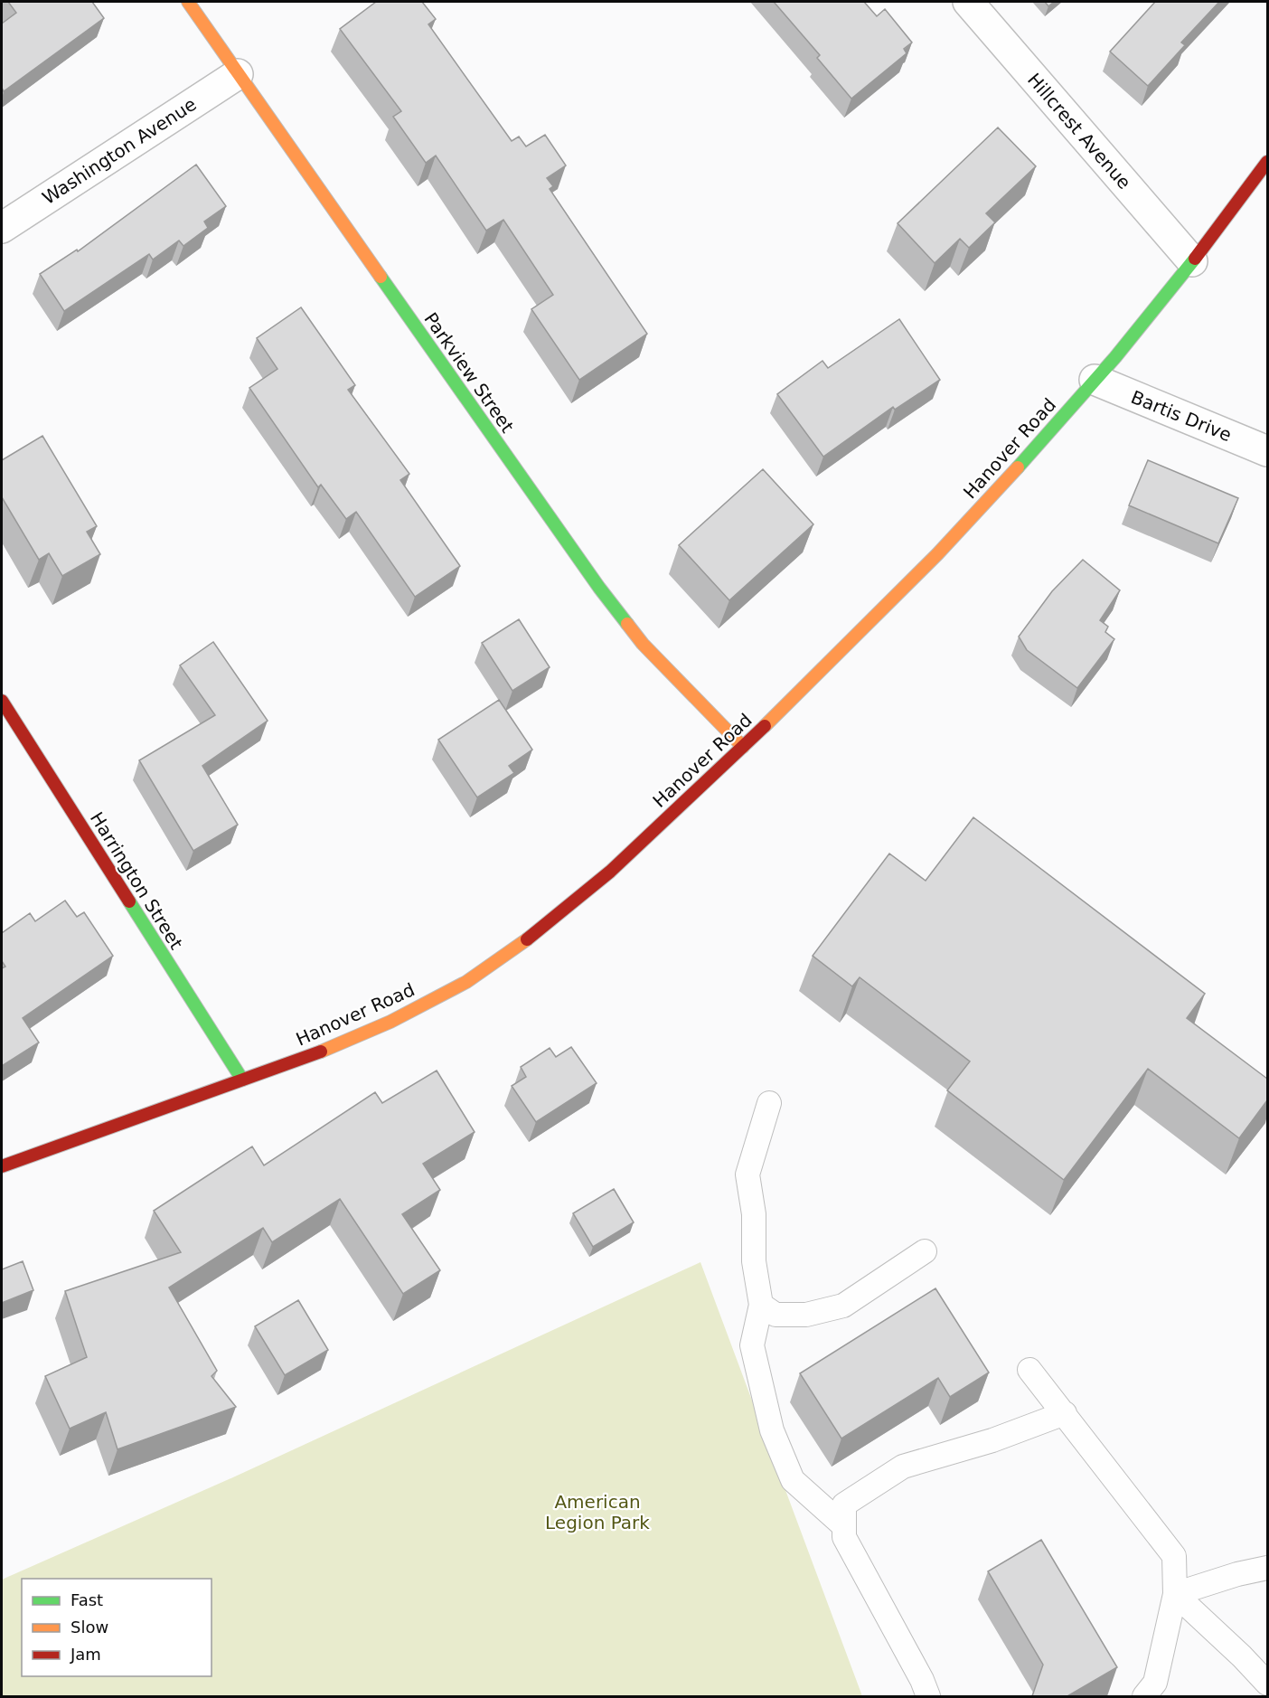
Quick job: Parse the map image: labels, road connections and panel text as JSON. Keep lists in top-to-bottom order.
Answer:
{
  "streets": {
    "main road": ["Parkview Street", "Hanover Road", "Harrington Street"],
    "street": ["Hillcrest Avenue", "Washington Avenue", "Bartis Drive"]
  },
  "crossings": [
    ["Hillcrest Avenue", "Hanover Road"],
    ["Washington Avenue", "Parkview Street"],
    ["Parkview Street", "Hanover Road"],
    ["Bartis Drive", "Hanover Road"],
    ["Hanover Road", "Harrington Street"]
  ],
  "parks": ["American Legion Park"],
  "legend": ["Fast", "Slow", "Jam"]
}
